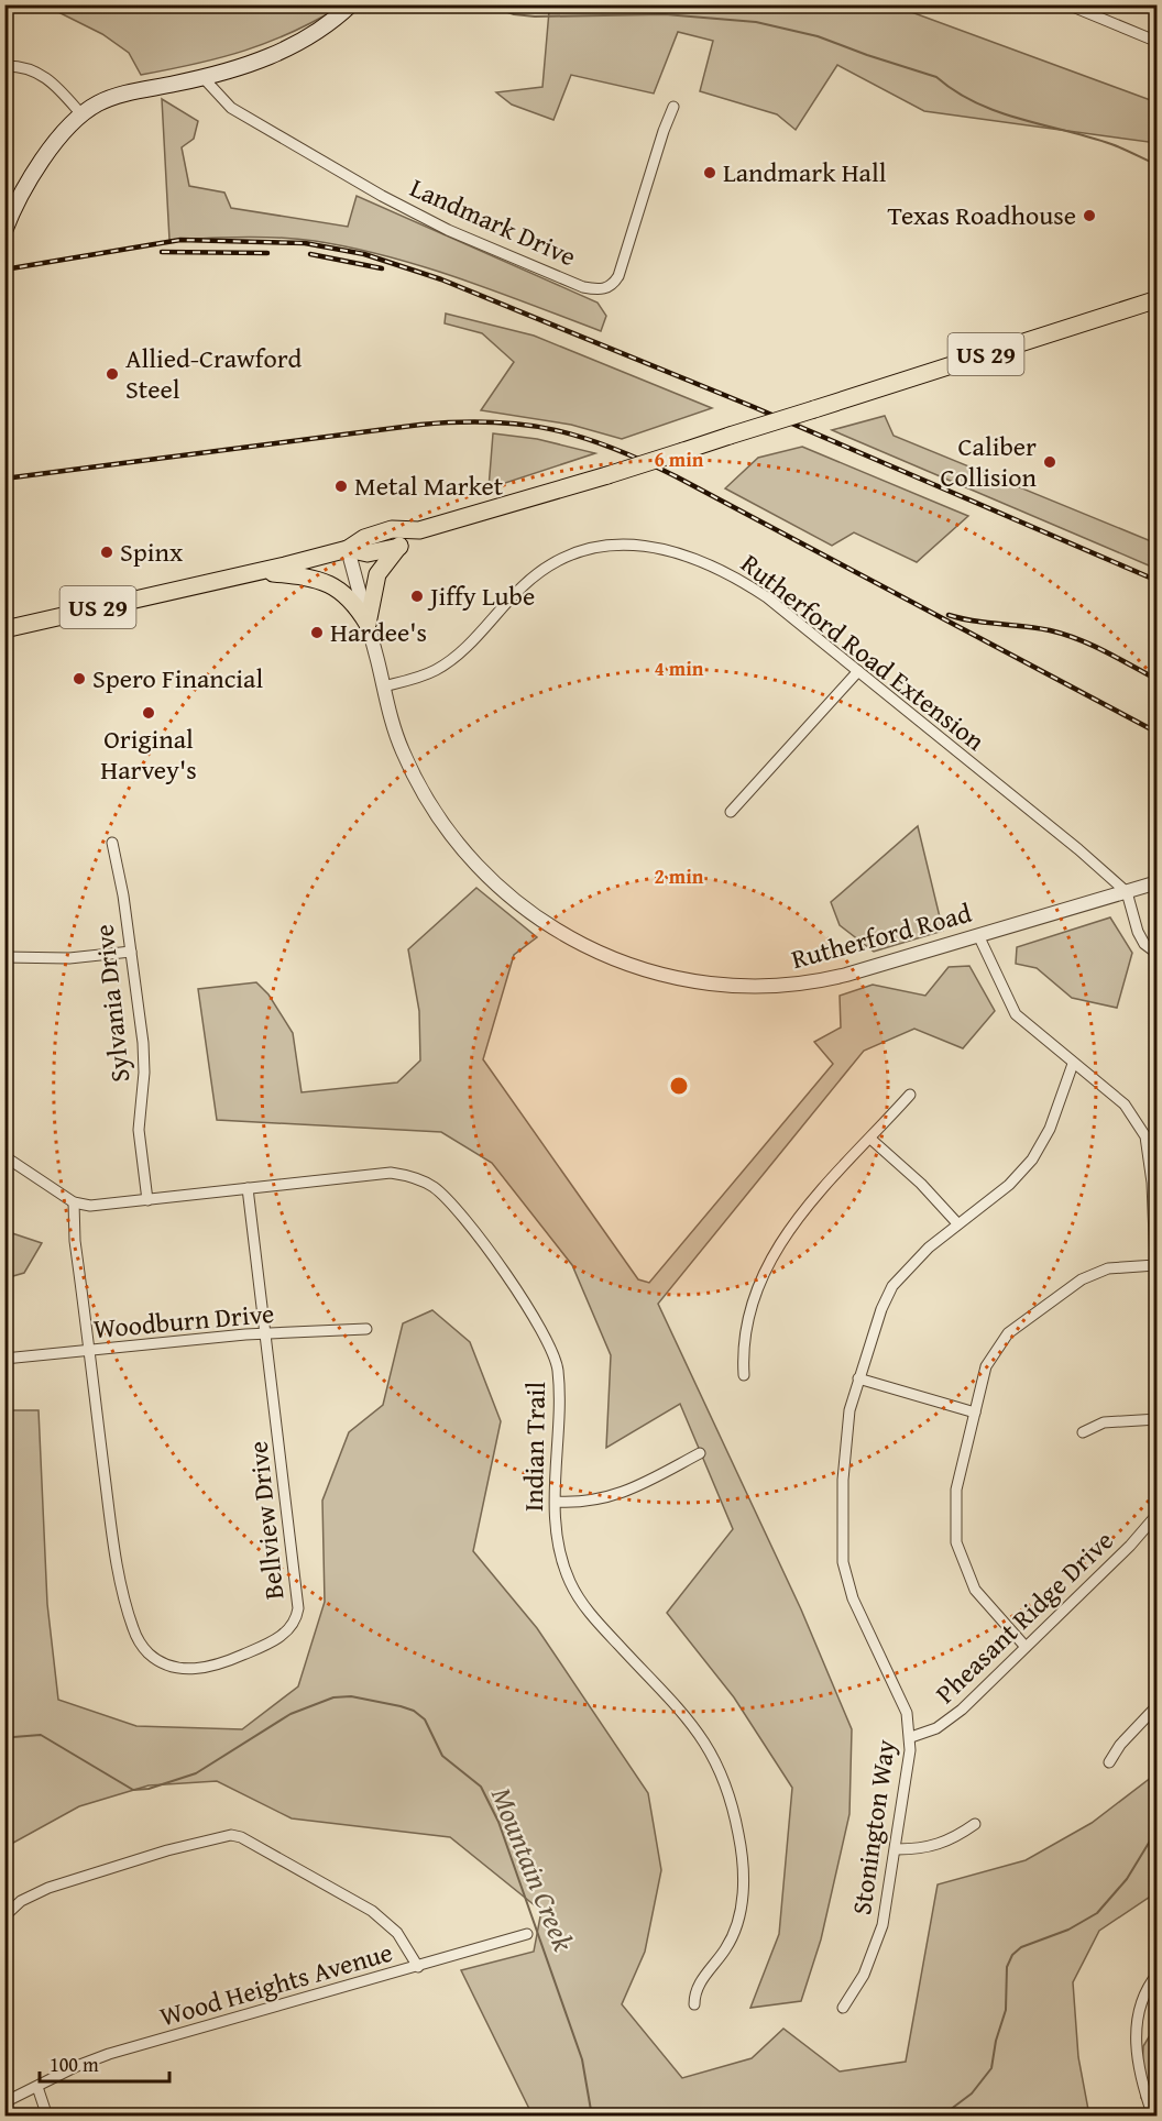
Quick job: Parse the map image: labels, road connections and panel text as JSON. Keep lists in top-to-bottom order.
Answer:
{
  "streets": {
    "main road": ["US 29"],
    "street": [
      "Landmark Drive",
      "Rutherford Road Extension",
      "Rutherford Road",
      "Sylvania Drive",
      "Woodburn Drive",
      "Indian Trail",
      "Bellview Drive",
      "Pheasant Ridge Drive",
      "Stonington Way",
      "Wood Heights Avenue"
    ]
  },
  "crossings": [
    ["US 29", "Rutherford Road"],
    ["Rutherford Road Extension", "Rutherford Road"],
    ["Sylvania Drive", "Indian Trail"],
    ["Woodburn Drive", "Bellview Drive"],
    ["Indian Trail", "Bellview Drive"],
    ["Pheasant Ridge Drive", "Stonington Way"]
  ],
  "water": ["Mountain Creek"],
  "places": [
    "Landmark Hall",
    "Texas Roadhouse",
    "Allied-Crawford Steel",
    "Caliber Collision",
    "Metal Market",
    "Spinx",
    "Jiffy Lube",
    "Hardee's",
    "Spero Financial",
    "Original Harvey's"
  ],
  "scale_bar": "100 m",
  "rings": ["6 min", "4 min", "2 min"]
}
